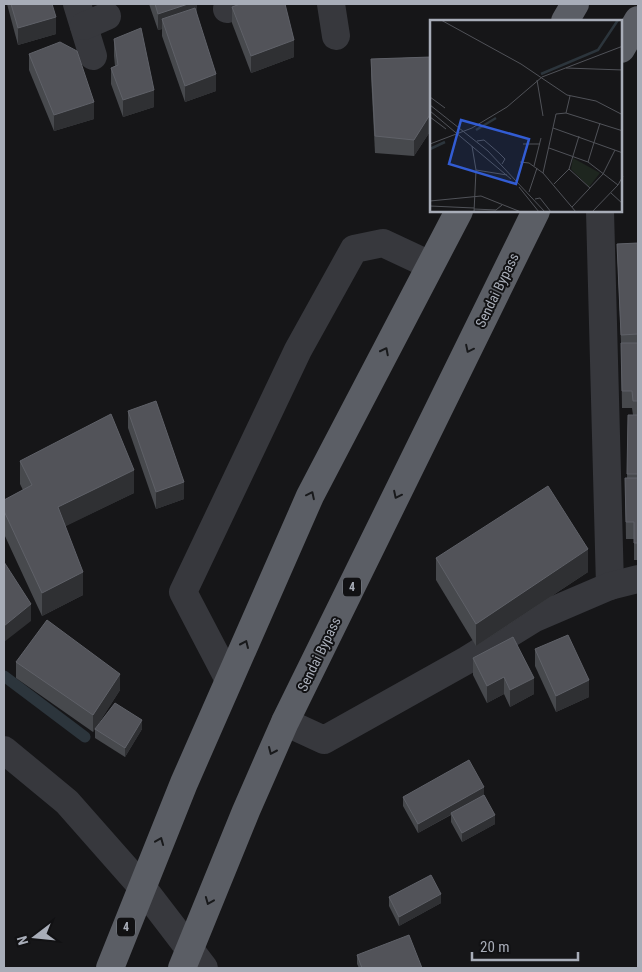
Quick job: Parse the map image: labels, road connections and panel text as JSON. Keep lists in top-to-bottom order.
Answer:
{
  "streets": {
    "highway": ["Sendai Bypass", "4"]
  },
  "scale_bar": "20 m",
  "north": "left"
}
